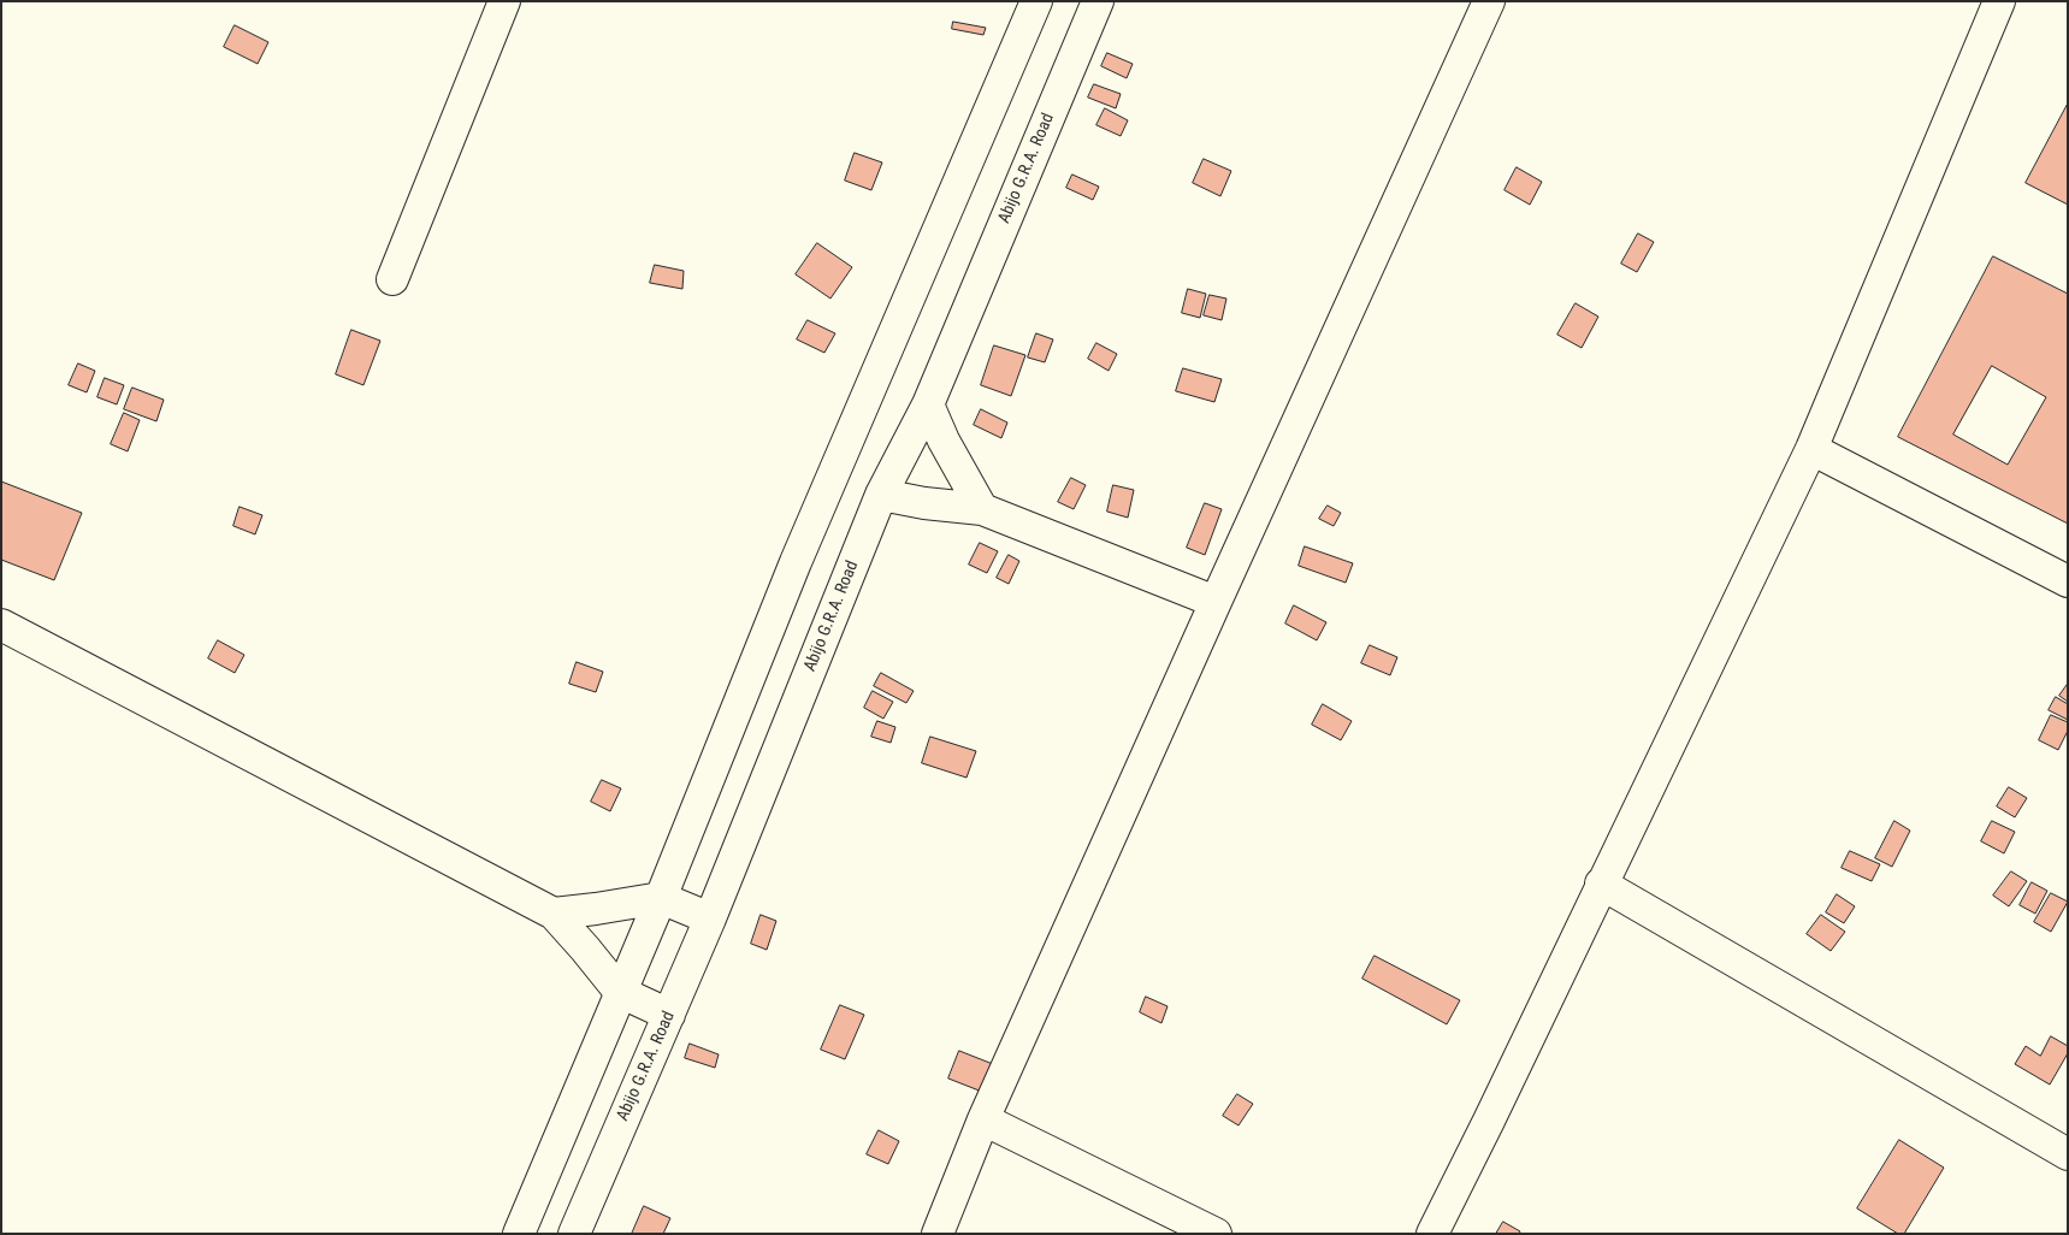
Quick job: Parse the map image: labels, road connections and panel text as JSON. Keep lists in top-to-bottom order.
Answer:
{
  "streets": {
    "street": ["Abijo G.R.A. Road"]
  }
}
